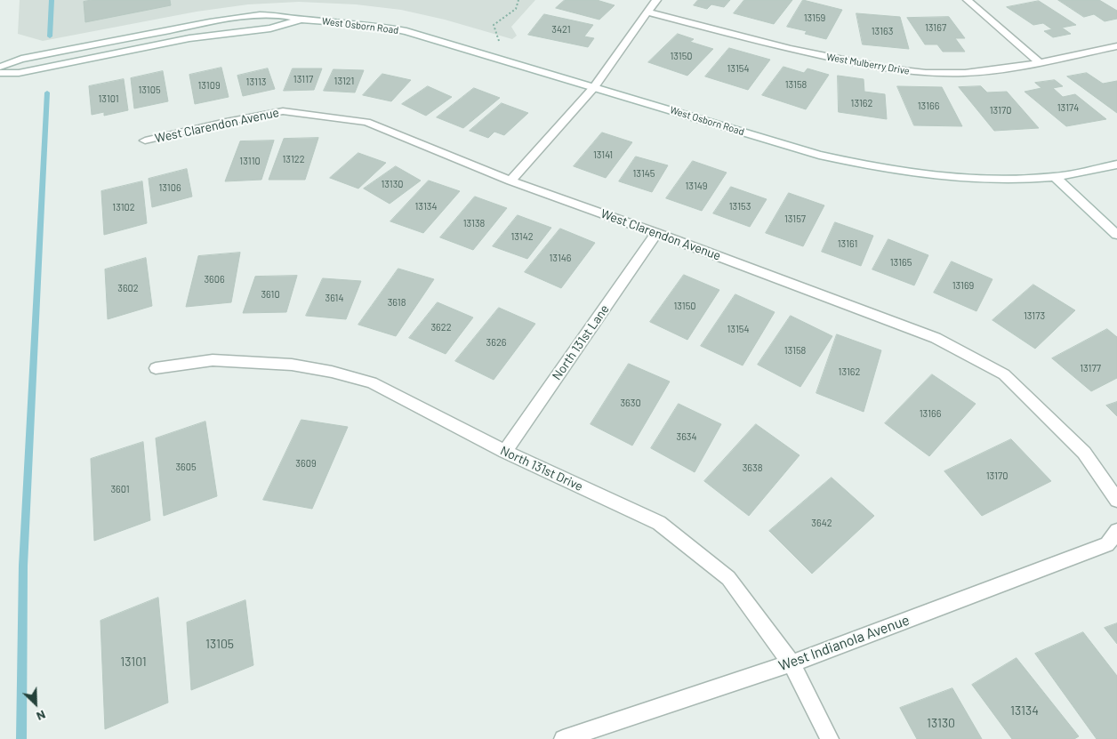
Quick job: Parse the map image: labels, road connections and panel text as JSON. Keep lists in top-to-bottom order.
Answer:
{
  "streets": {
    "street": [
      "West Osborn Road",
      "West Mulberry Drive",
      "West Clarendon Avenue",
      "North 131st Lane",
      "North 131st Drive",
      "West Indianola Avenue"
    ]
  },
  "crossings": [
    ["West Clarendon Avenue", "North 131st Lane"],
    ["North 131st Lane", "North 131st Drive"],
    ["North 131st Drive", "West Indianola Avenue"]
  ],
  "house_numbers": [
    "13159",
    "13167",
    "3421",
    "13163",
    "13150",
    "13154",
    "13117",
    "13121",
    "13113",
    "13158",
    "13109",
    "13105",
    "13101",
    "13162",
    "13166",
    "13174",
    "13170",
    "13141",
    "13122",
    "13110",
    "13145",
    "13130",
    "13149",
    "13106",
    "13134",
    "13153",
    "13102",
    "13157",
    "13138",
    "13142",
    "13161",
    "13146",
    "13165",
    "3606",
    "13169",
    "3602",
    "3610",
    "3614",
    "3618",
    "13150",
    "13173",
    "3622",
    "13154",
    "3626",
    "13158",
    "13177",
    "13162",
    "3630",
    "13166",
    "3634",
    "3609",
    "3605",
    "3638",
    "13170",
    "3601",
    "3642",
    "13105",
    "13101",
    "13134",
    "13130"
  ],
  "north": "bottom right"
}
